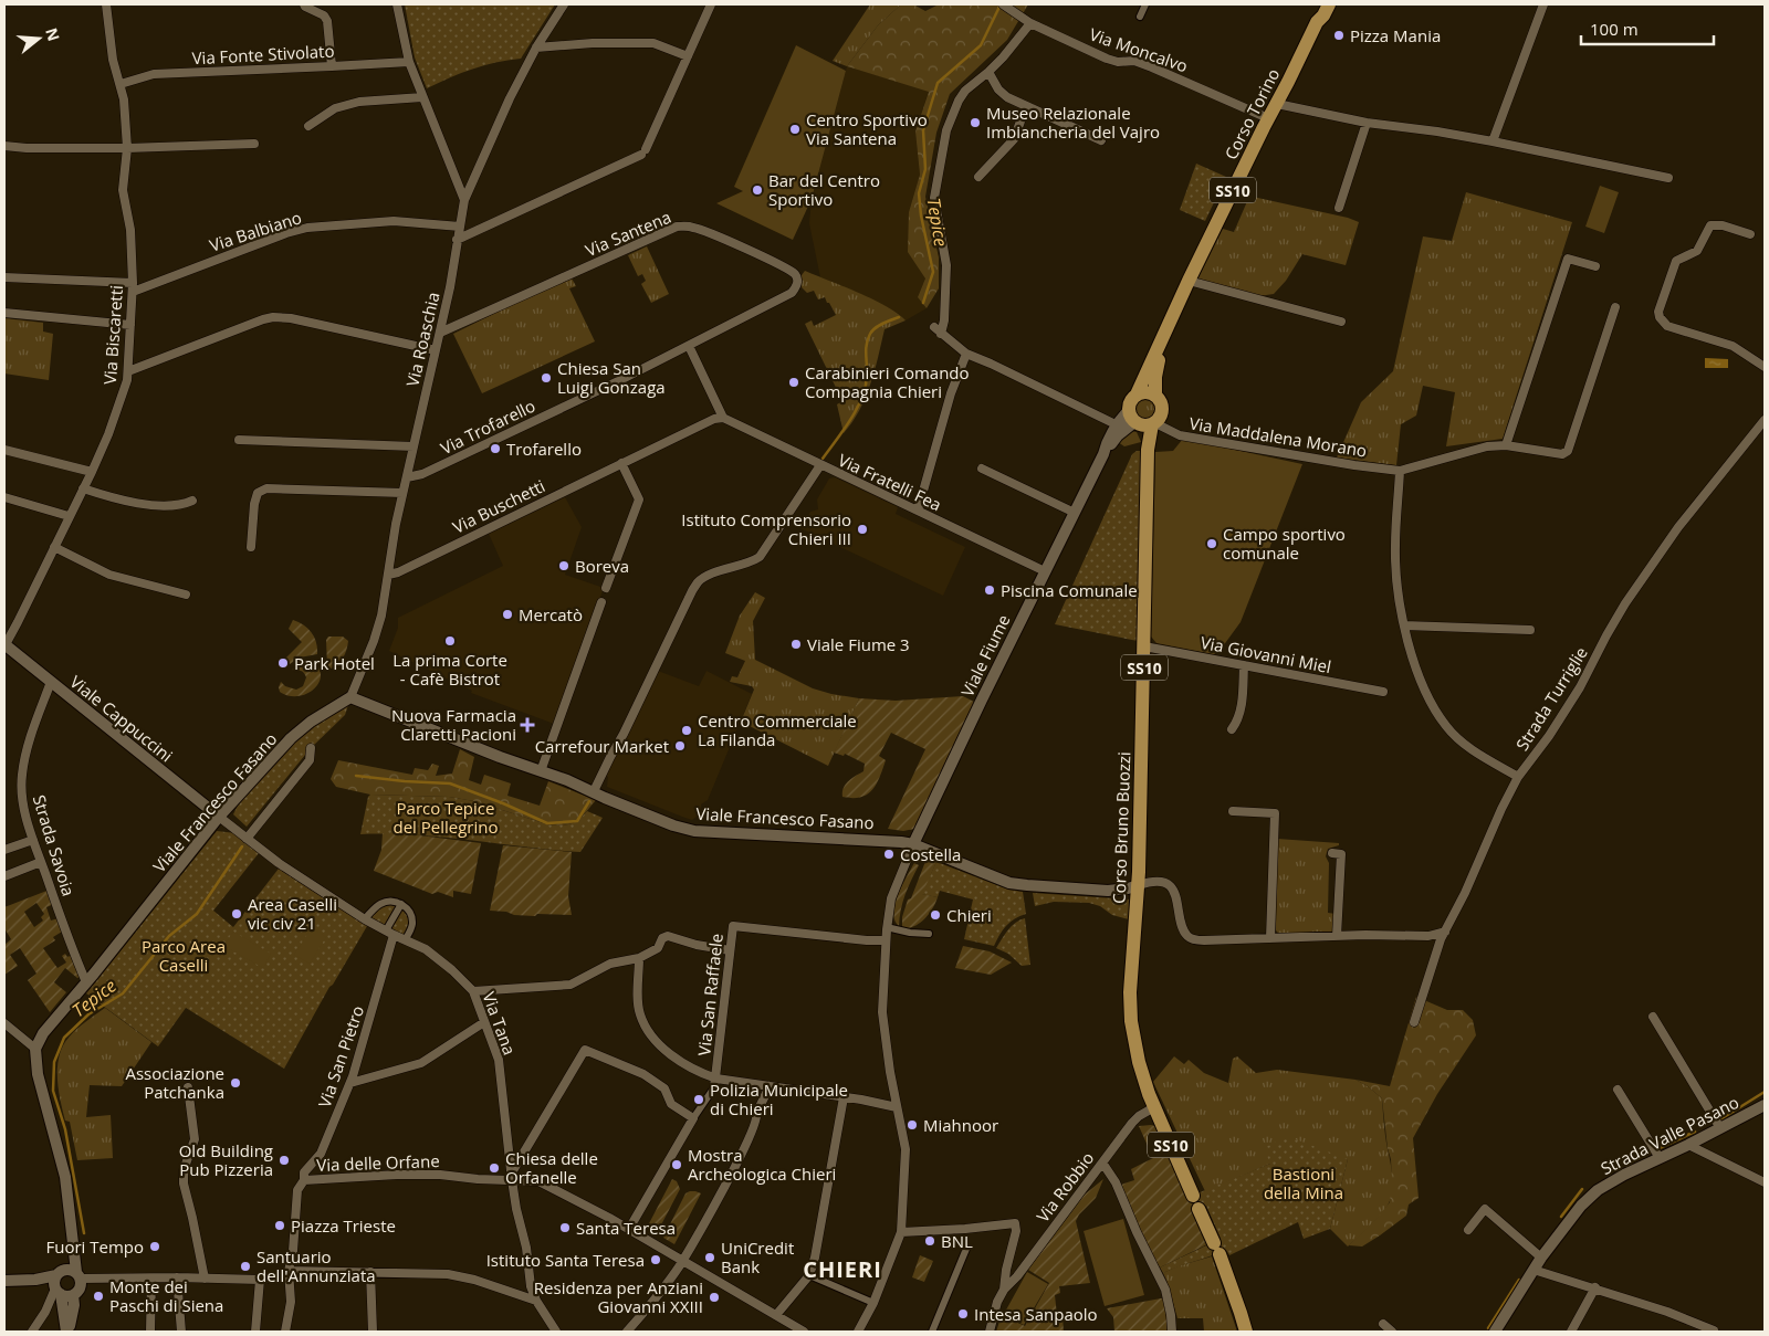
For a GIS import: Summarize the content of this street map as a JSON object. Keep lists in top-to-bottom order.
{
  "streets": {
    "main road": ["Corso Torino", "SS10", "Corso Bruno Buozzi"],
    "street": [
      "Via Moncalvo",
      "Via Fonte Stivolato",
      "Via Balbiano",
      "Via Santena",
      "Via Biscaretti",
      "Via Roaschia",
      "Via Trofarello",
      "Via Maddalena Morano",
      "Via Fratelli Fea",
      "Via Buschetti",
      "Via Giovanni Miel",
      "Viale Fiume",
      "Strada Turriglie",
      "Viale Cappuccini",
      "Viale Francesco Fasano",
      "Strada Savoia",
      "Via San Raffaele",
      "Via Tana",
      "Via San Pietro",
      "Strada Valle Pasano",
      "Via delle Orfane",
      "Via Robbio"
    ]
  },
  "crossings": [
    ["Via Moncalvo", "Corso Torino"],
    ["Via Fonte Stivolato", "Via Biscaretti"],
    ["Corso Torino", "SS10"],
    ["Corso Torino", "Via Maddalena Morano"],
    ["Corso Torino", "Viale Fiume"],
    ["Corso Torino", "Corso Bruno Buozzi"],
    ["SS10", "Via Maddalena Morano"],
    ["SS10", "Viale Fiume"],
    ["SS10", "Corso Bruno Buozzi"],
    ["Via Balbiano", "Via Biscaretti"],
    ["Via Balbiano", "Via Roaschia"],
    ["Via Santena", "Via Roaschia"],
    ["Via Santena", "Via Trofarello"],
    ["Via Biscaretti", "Viale Cappuccini"],
    ["Via Roaschia", "Via Trofarello"],
    ["Via Roaschia", "Via Buschetti"],
    ["Via Roaschia", "Viale Francesco Fasano"],
    ["Via Maddalena Morano", "Viale Fiume"],
    ["Via Maddalena Morano", "Corso Bruno Buozzi"],
    ["Via Fratelli Fea", "Via Buschetti"],
    ["Via Fratelli Fea", "Viale Fiume"],
    ["Via Giovanni Miel", "Corso Bruno Buozzi"],
    ["Viale Fiume", "Viale Francesco Fasano"],
    ["Viale Fiume", "Corso Bruno Buozzi"],
    ["Viale Cappuccini", "Viale Francesco Fasano"],
    ["Viale Cappuccini", "Strada Savoia"],
    ["Viale Cappuccini", "Via Tana"],
    ["Viale Francesco Fasano", "Corso Bruno Buozzi"],
    ["Viale Francesco Fasano", "Strada Savoia"],
    ["Viale Francesco Fasano", "Via Tana"],
    ["Corso Bruno Buozzi", "Via Robbio"],
    ["Via San Raffaele", "Via delle Orfane"],
    ["Via Tana", "Via San Pietro"],
    ["Via Tana", "Via delle Orfane"],
    ["Via San Pietro", "Via delle Orfane"]
  ],
  "districts": ["CHIERI"],
  "water": ["Tepice"],
  "parks": ["Parco Tepice del Pellegrino", "Parco Area Caselli", "Bastioni della Mina"],
  "places": {
    "other": [
      "Pizza Mania",
      "Museo Relazionale Imbiancheria del Vajro",
      "Centro Sportivo Via Santena",
      "Bar del Centro Sportivo",
      "Chiesa San Luigi Gonzaga",
      "Carabinieri Comando Compagnia Chieri",
      "Trofarello",
      "Istituto Comprensorio Chieri III",
      "Campo sportivo comunale",
      "Boreva",
      "Piscina Comunale",
      "Mercatò",
      "La prima Corte - Cafè Bistrot",
      "Viale Fiume 3",
      "Park Hotel",
      "Centro Commerciale La Filanda",
      "Carrefour Market",
      "Costella",
      "Area Caselli vic civ 21",
      "Chieri",
      "Associazione Patchanka",
      "Polizia Municipale di Chieri",
      "Miahnoor",
      "Old Building Pub Pizzeria",
      "Mostra Archeologica Chieri",
      "Chiesa delle Orfanelle",
      "Piazza Trieste",
      "Santa Teresa",
      "BNL",
      "Fuori Tempo",
      "UniCredit Bank",
      "Istituto Santa Teresa",
      "Santuario dell'Annunziata",
      "Monte dei Paschi di Siena",
      "Residenza per Anziani Giovanni XXIII",
      "Intesa Sanpaolo"
    ],
    "health": ["Nuova Farmacia Claretti Pacioni"]
  },
  "scale_bar": "100 m",
  "north": "right"
}
